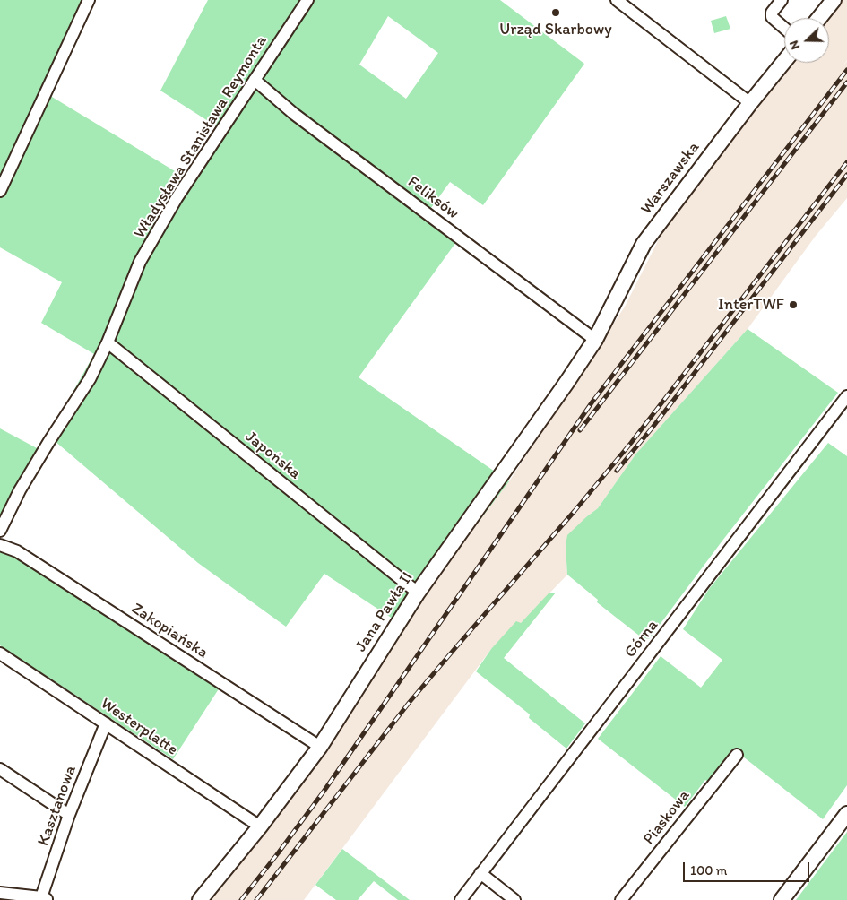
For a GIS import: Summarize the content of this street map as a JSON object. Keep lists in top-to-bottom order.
{
  "streets": {
    "main road": ["Warszawska", "Jana Pawła II"],
    "street": [
      "Władysława Stanisława Reymonta",
      "Feliksów",
      "Japońska",
      "Zakopiańska",
      "Górna",
      "Westerplatte",
      "Kasztanowa",
      "Piaskowa"
    ]
  },
  "crossings": [
    ["Władysława Stanisława Reymonta", "Feliksów"],
    ["Władysława Stanisława Reymonta", "Japońska"],
    ["Warszawska", "Feliksów"],
    ["Warszawska", "Jana Pawła II"],
    ["Feliksów", "Jana Pawła II"],
    ["Japońska", "Jana Pawła II"],
    ["Jana Pawła II", "Zakopiańska"],
    ["Jana Pawła II", "Westerplatte"],
    ["Westerplatte", "Kasztanowa"]
  ],
  "places": ["Urząd Skarbowy", "InterTWF"],
  "scale_bar": "100 m",
  "north": "left"
}
